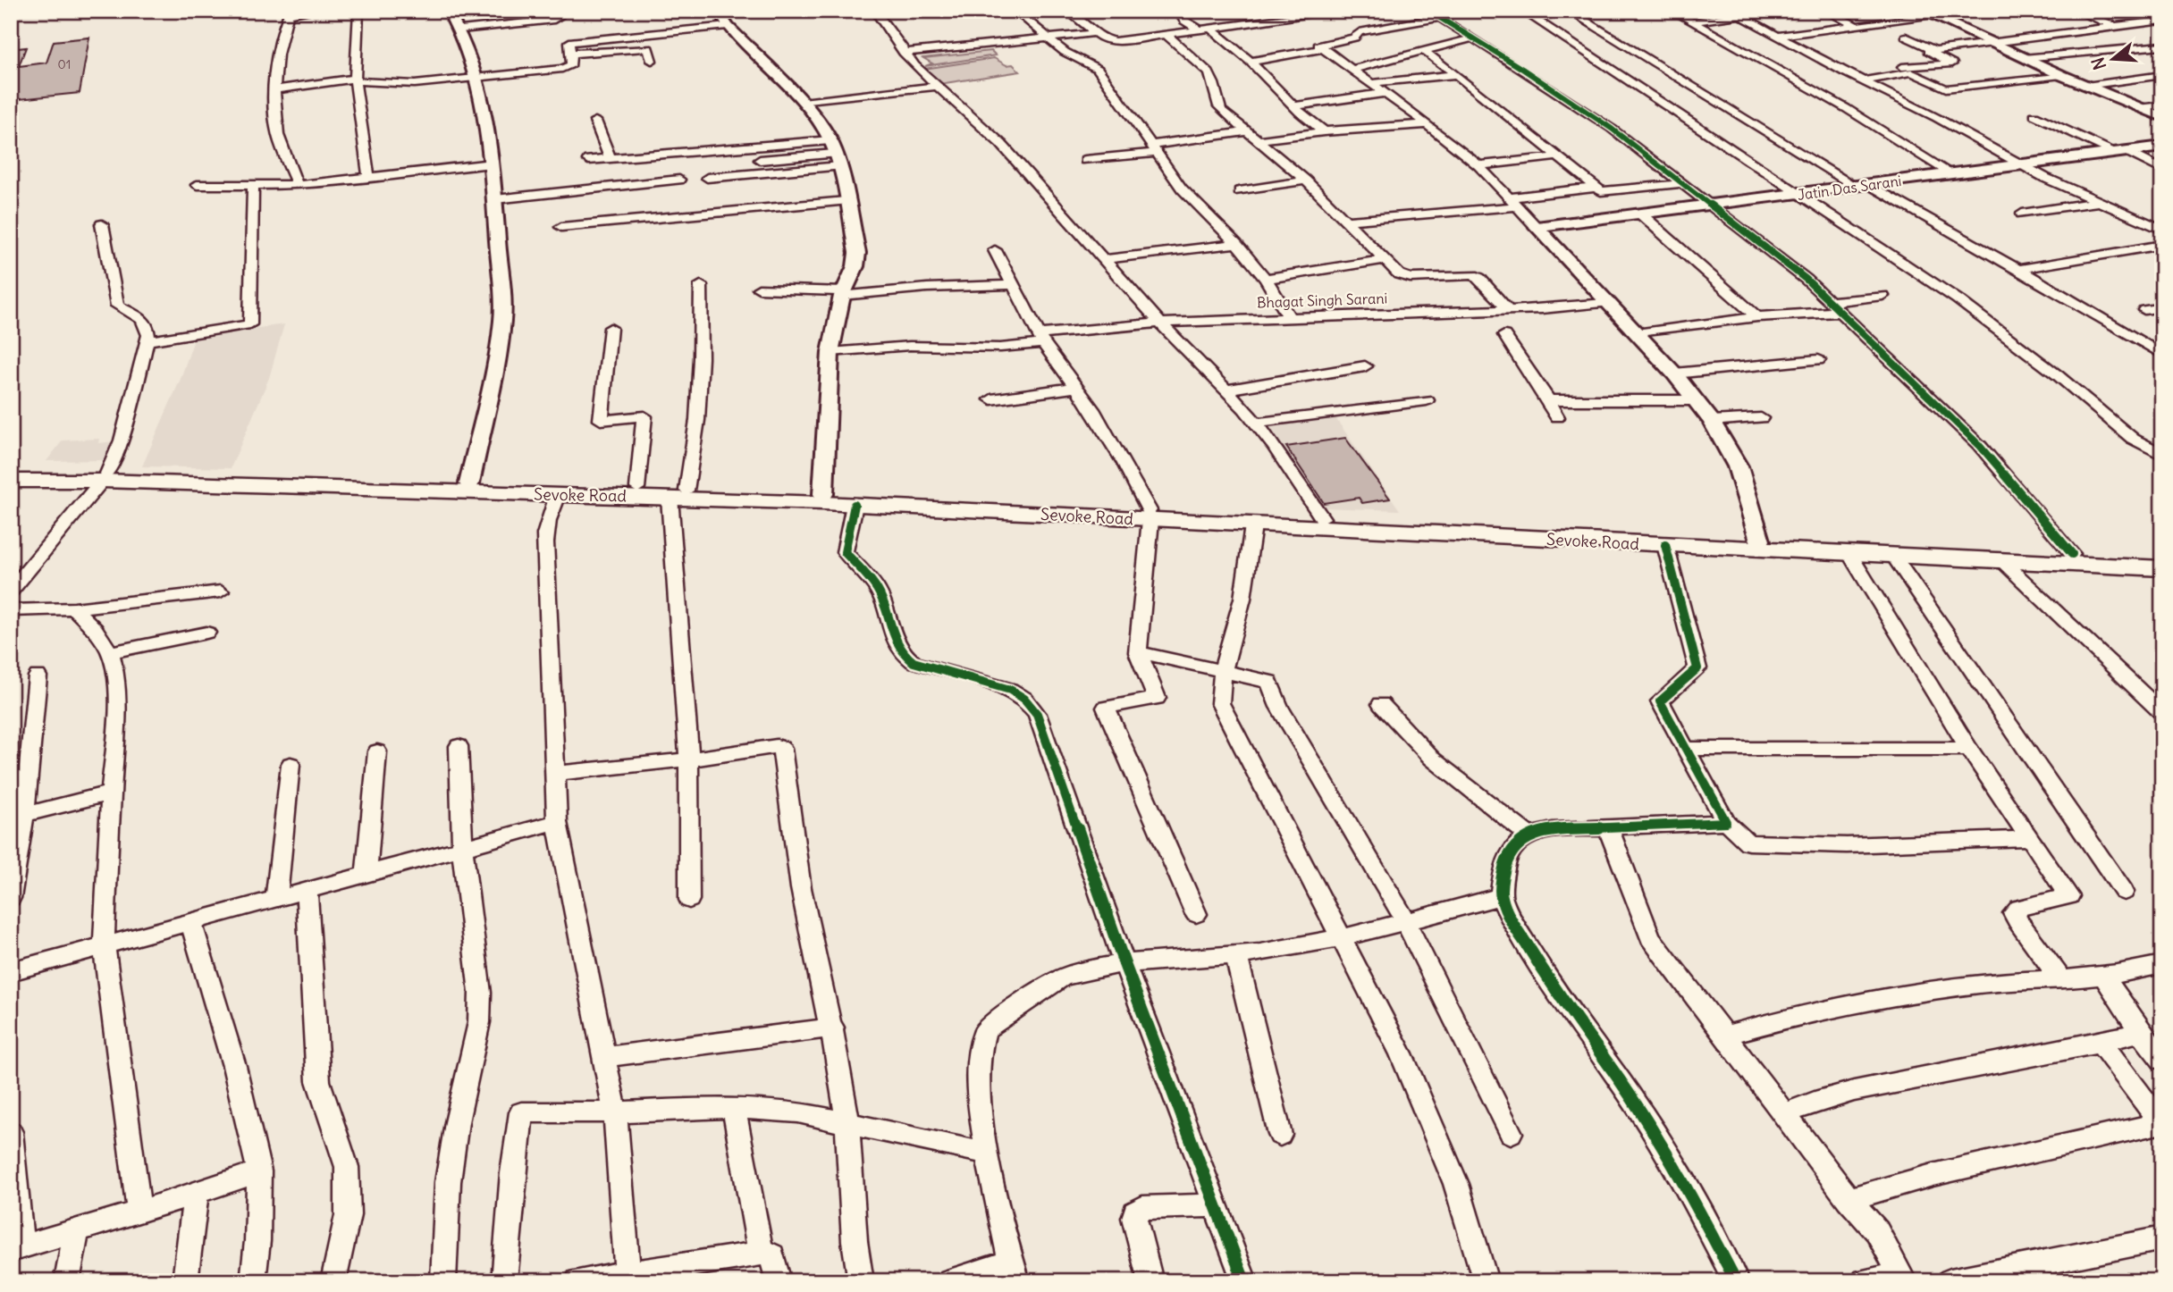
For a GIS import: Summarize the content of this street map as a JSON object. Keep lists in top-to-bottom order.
{
  "streets": {
    "main road": ["Sevoke Road"],
    "street": ["Jatin Das Sarani", "Bhagat Singh Sarani"]
  },
  "house_numbers": ["01"],
  "north": "left"
}
